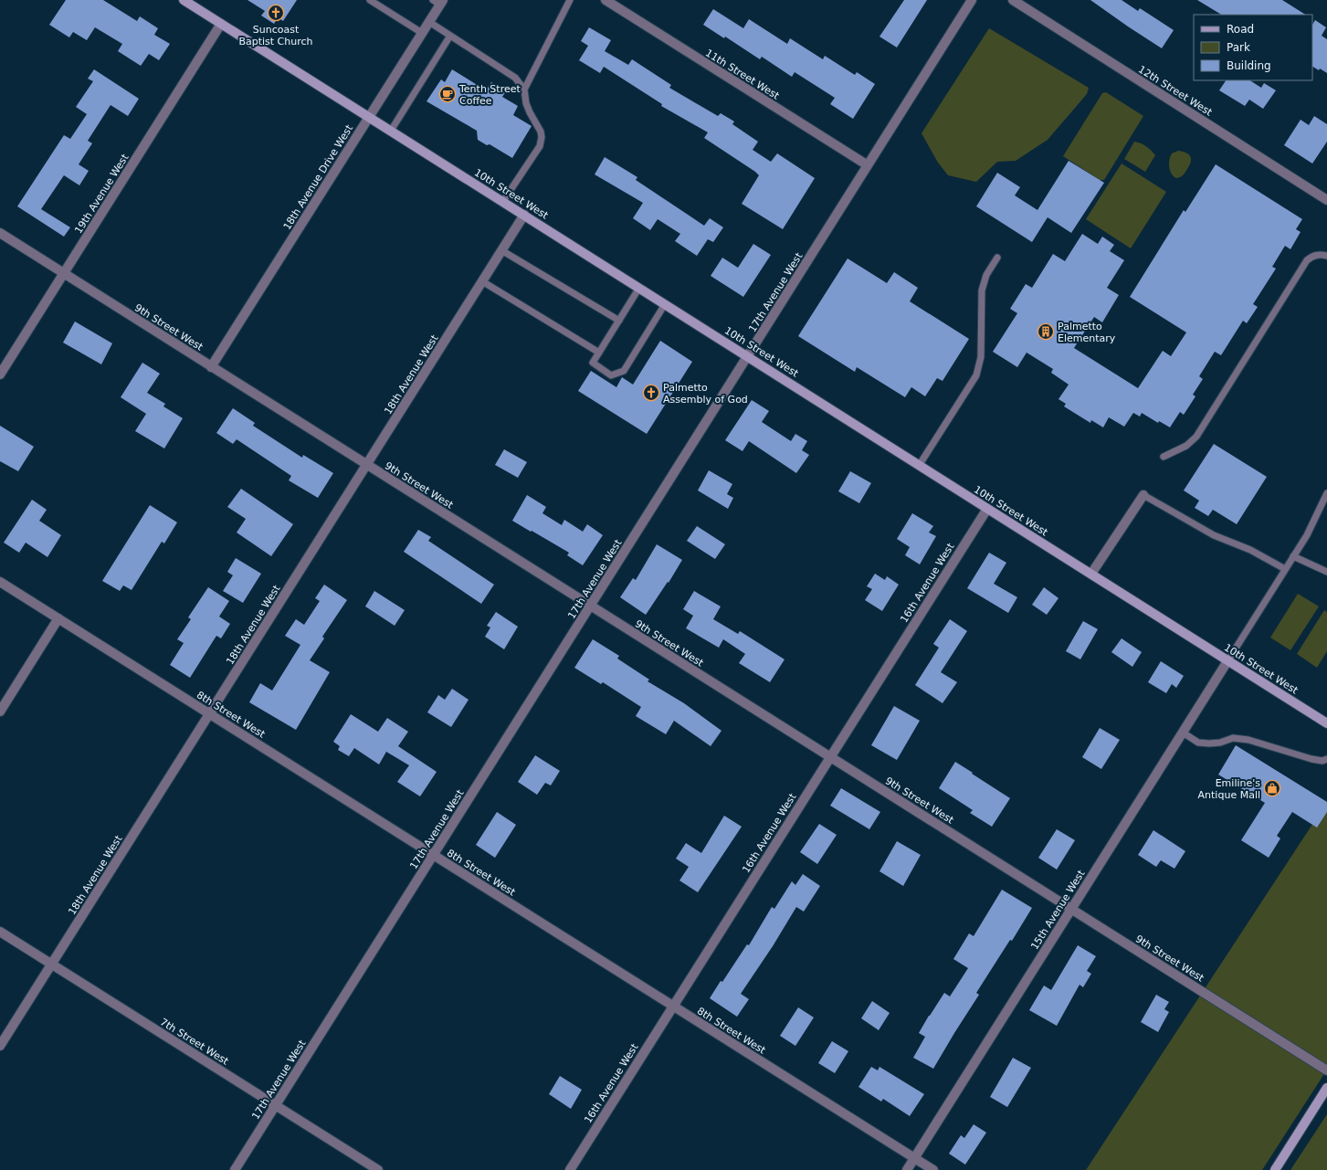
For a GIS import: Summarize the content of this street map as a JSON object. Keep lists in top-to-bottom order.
{
  "streets": {
    "street": [
      "11th Street West",
      "12th Street West",
      "18th Avenue Drive West",
      "19th Avenue West",
      "10th Street West",
      "17th Avenue West",
      "9th Street West",
      "18th Avenue West",
      "16th Avenue West",
      "8th Street West",
      "15th Avenue West",
      "7th Street West"
    ]
  },
  "crossings": [
    ["11th Street West", "17th Avenue West"],
    ["18th Avenue Drive West", "10th Street West"],
    ["18th Avenue Drive West", "9th Street West"],
    ["19th Avenue West", "10th Street West"],
    ["19th Avenue West", "9th Street West"],
    ["10th Street West", "17th Avenue West"],
    ["10th Street West", "18th Avenue West"],
    ["10th Street West", "16th Avenue West"],
    ["10th Street West", "15th Avenue West"],
    ["17th Avenue West", "9th Street West"],
    ["17th Avenue West", "8th Street West"],
    ["17th Avenue West", "7th Street West"],
    ["9th Street West", "18th Avenue West"],
    ["9th Street West", "16th Avenue West"],
    ["9th Street West", "15th Avenue West"],
    ["18th Avenue West", "8th Street West"],
    ["18th Avenue West", "7th Street West"],
    ["16th Avenue West", "8th Street West"],
    ["8th Street West", "15th Avenue West"]
  ],
  "places": {
    "church": ["Suncoast Baptist Church", "Palmetto Assembly of God"],
    "cafe": ["Tenth Street Coffee"],
    "building": ["Palmetto Elementary"],
    "shop": ["Emiline's Antique Mall"]
  },
  "legend": ["Road", "Park", "Building"]
}
